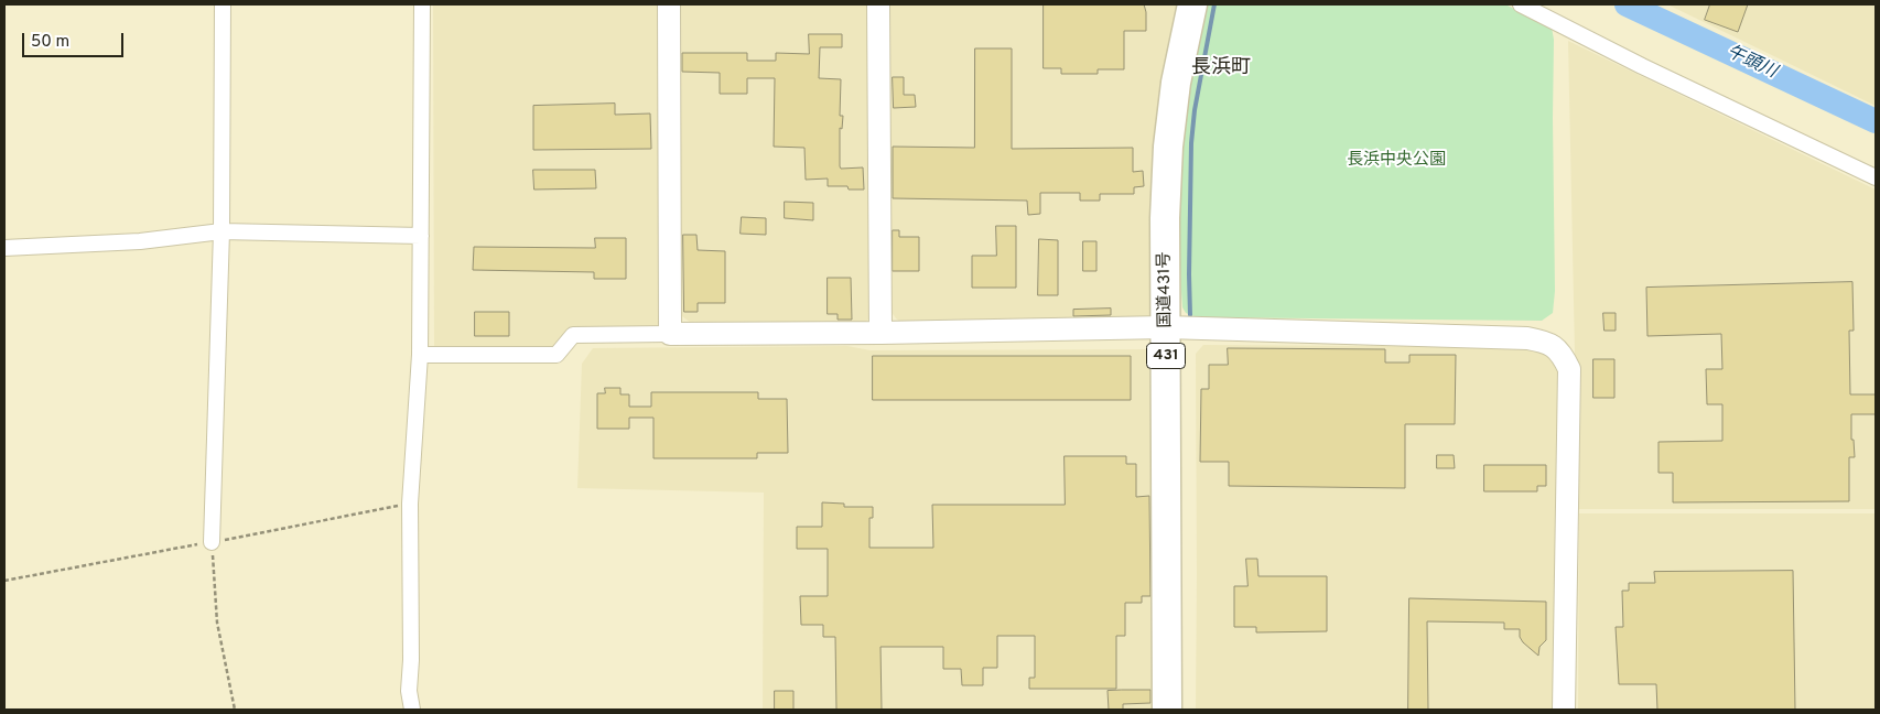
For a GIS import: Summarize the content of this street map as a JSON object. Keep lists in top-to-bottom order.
{
  "streets": {
    "highway": ["国道431号", "431"]
  },
  "districts": ["長浜町"],
  "water": ["午頭川"],
  "parks": ["長浜中央公園"],
  "scale_bar": "50 m"
}
